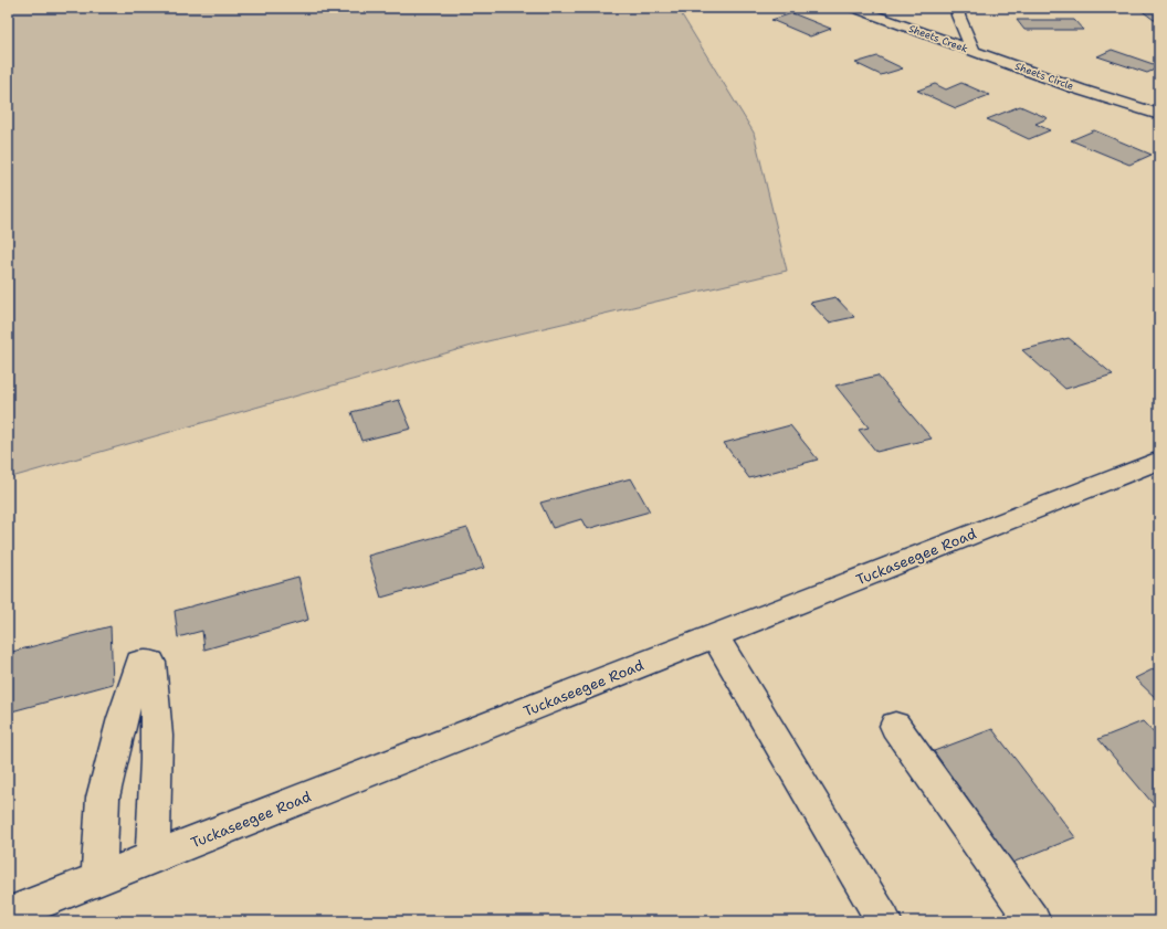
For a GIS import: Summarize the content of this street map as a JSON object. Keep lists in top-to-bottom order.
{
  "streets": {
    "street": ["Sheets Creek", "Sheets Circle", "Tuckaseegee Road"]
  },
  "crossings": [
    ["Sheets Creek", "Sheets Circle"]
  ]
}
